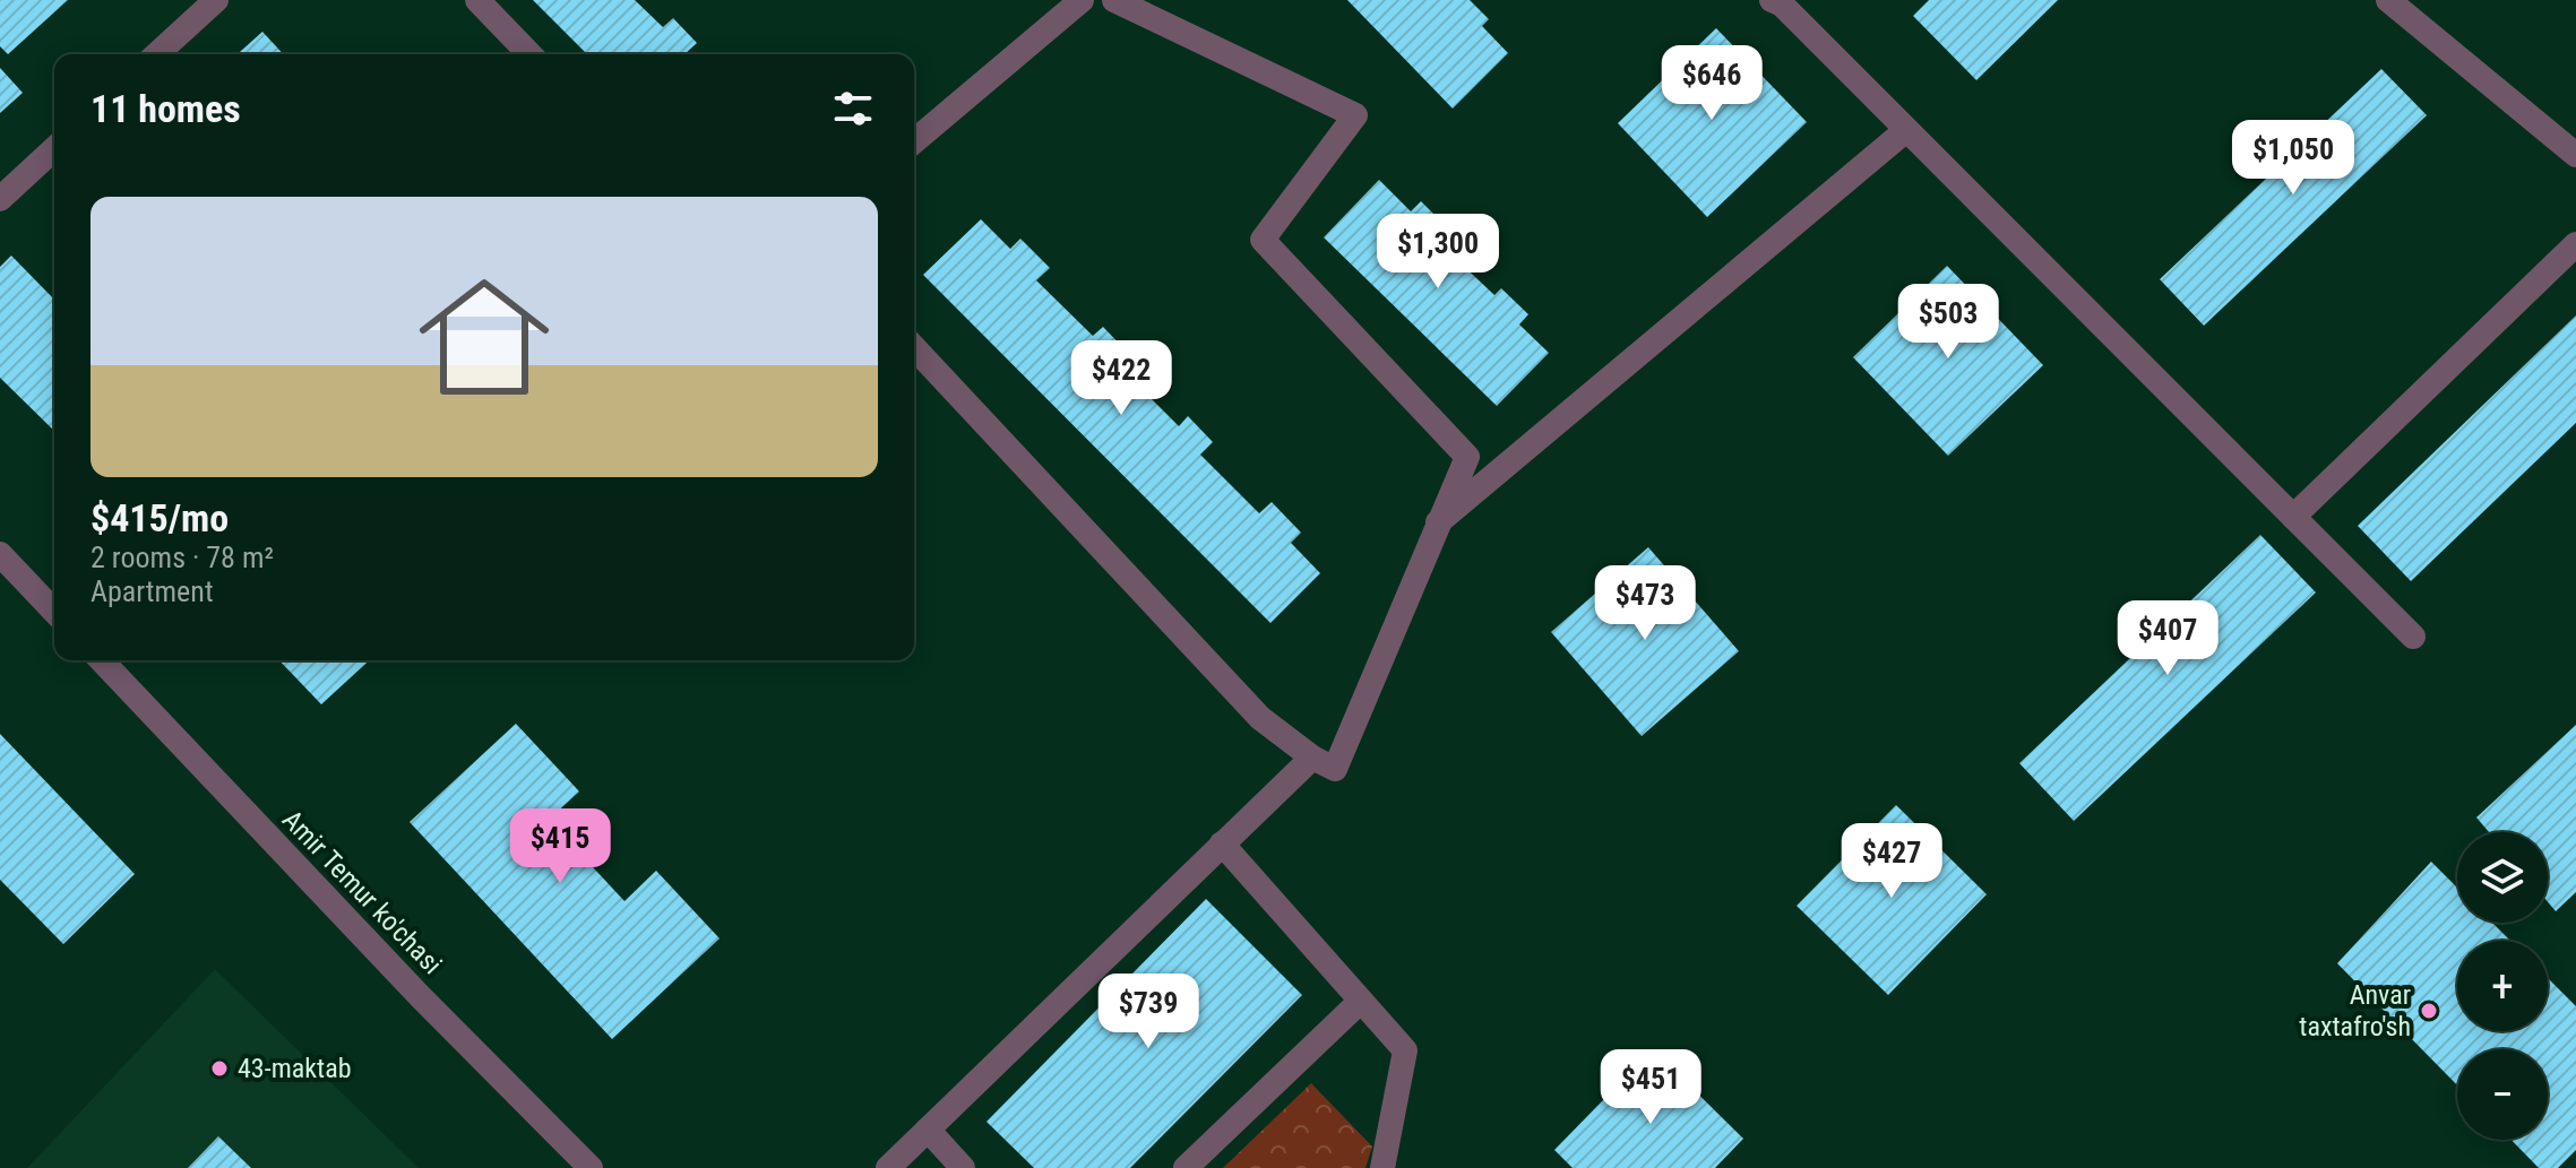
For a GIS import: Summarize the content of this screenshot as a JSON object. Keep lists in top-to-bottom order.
{
  "streets": {
    "street": ["Amir Temur ko'chasi"]
  },
  "places": ["Anvar taxtafro'sh", "43-maktab"],
  "page": {
    "price": [
      "$646",
      "$1,050",
      "$1,300",
      "$503",
      "$422",
      "$473",
      "$407",
      "$415",
      "$427",
      "$739",
      "$451"
    ],
    "heading": "11 homes",
    "list": [
      {
        "name": "$415/mo",
        "note": "2 rooms · 78 m² · Apartment"
      }
    ],
    "map_buttons": ["+", "−"]
  }
}
